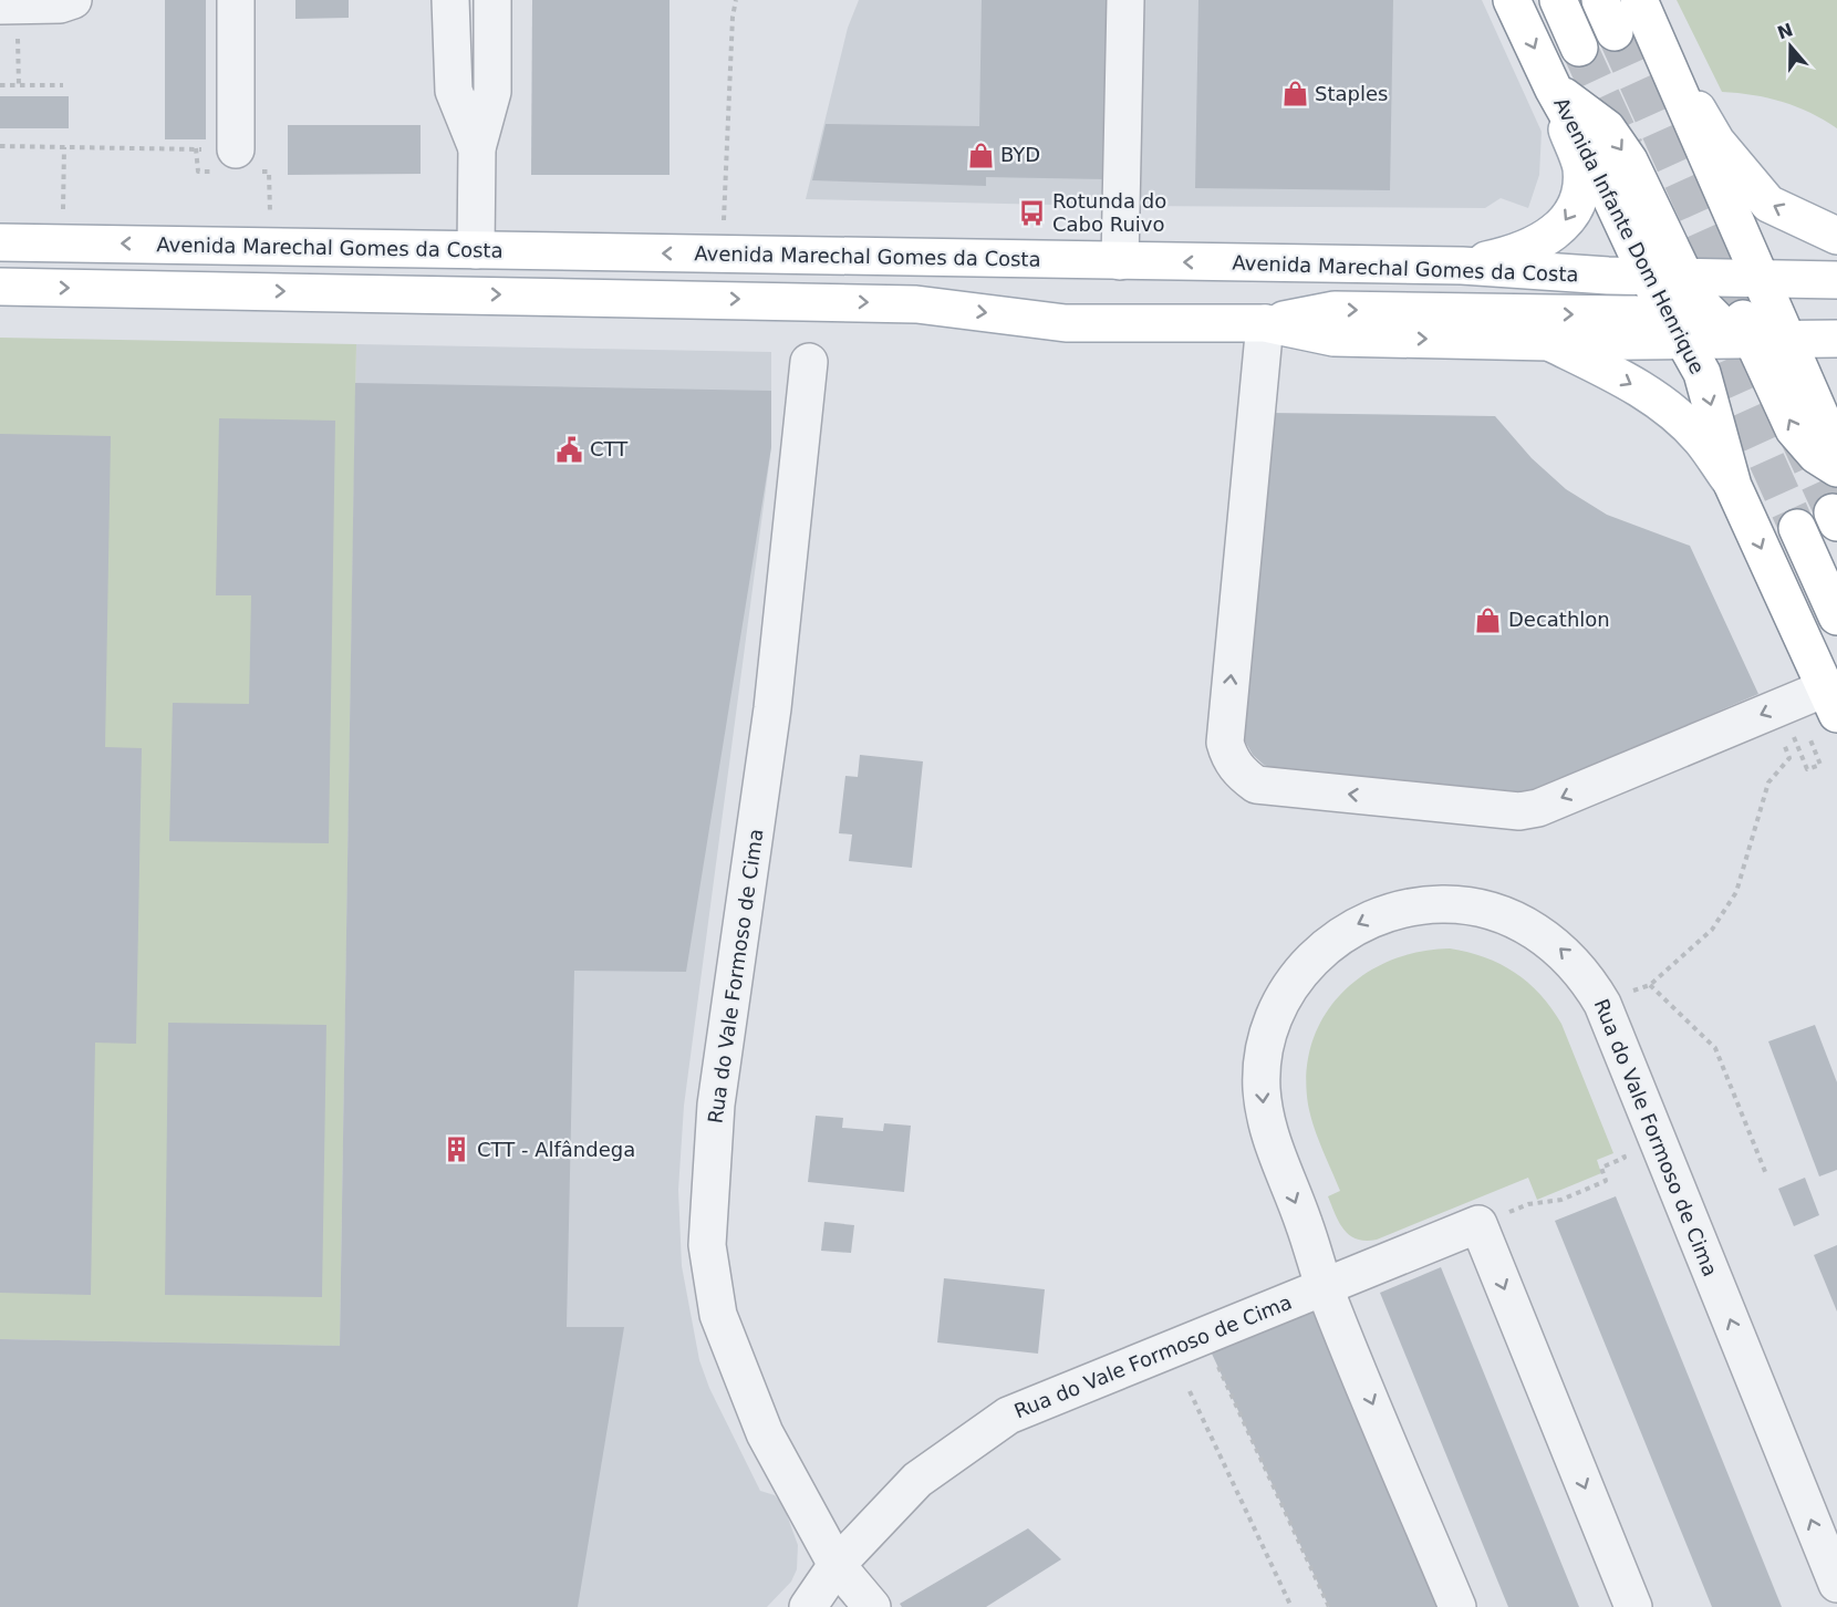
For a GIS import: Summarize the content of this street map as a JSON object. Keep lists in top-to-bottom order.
{
  "streets": {
    "main road": ["Avenida Infante Dom Henrique", "Avenida Marechal Gomes da Costa"],
    "street": ["Rua do Vale Formoso de Cima"]
  },
  "crossings": [
    ["Avenida Infante Dom Henrique", "Avenida Marechal Gomes da Costa"]
  ],
  "places": {
    "shop": ["Staples", "BYD", "Decathlon"],
    "bus stop": ["Rotunda do Cabo Ruivo"],
    "public building": ["CTT"],
    "building": ["CTT - Alfândega"]
  },
  "north": "top"
}
